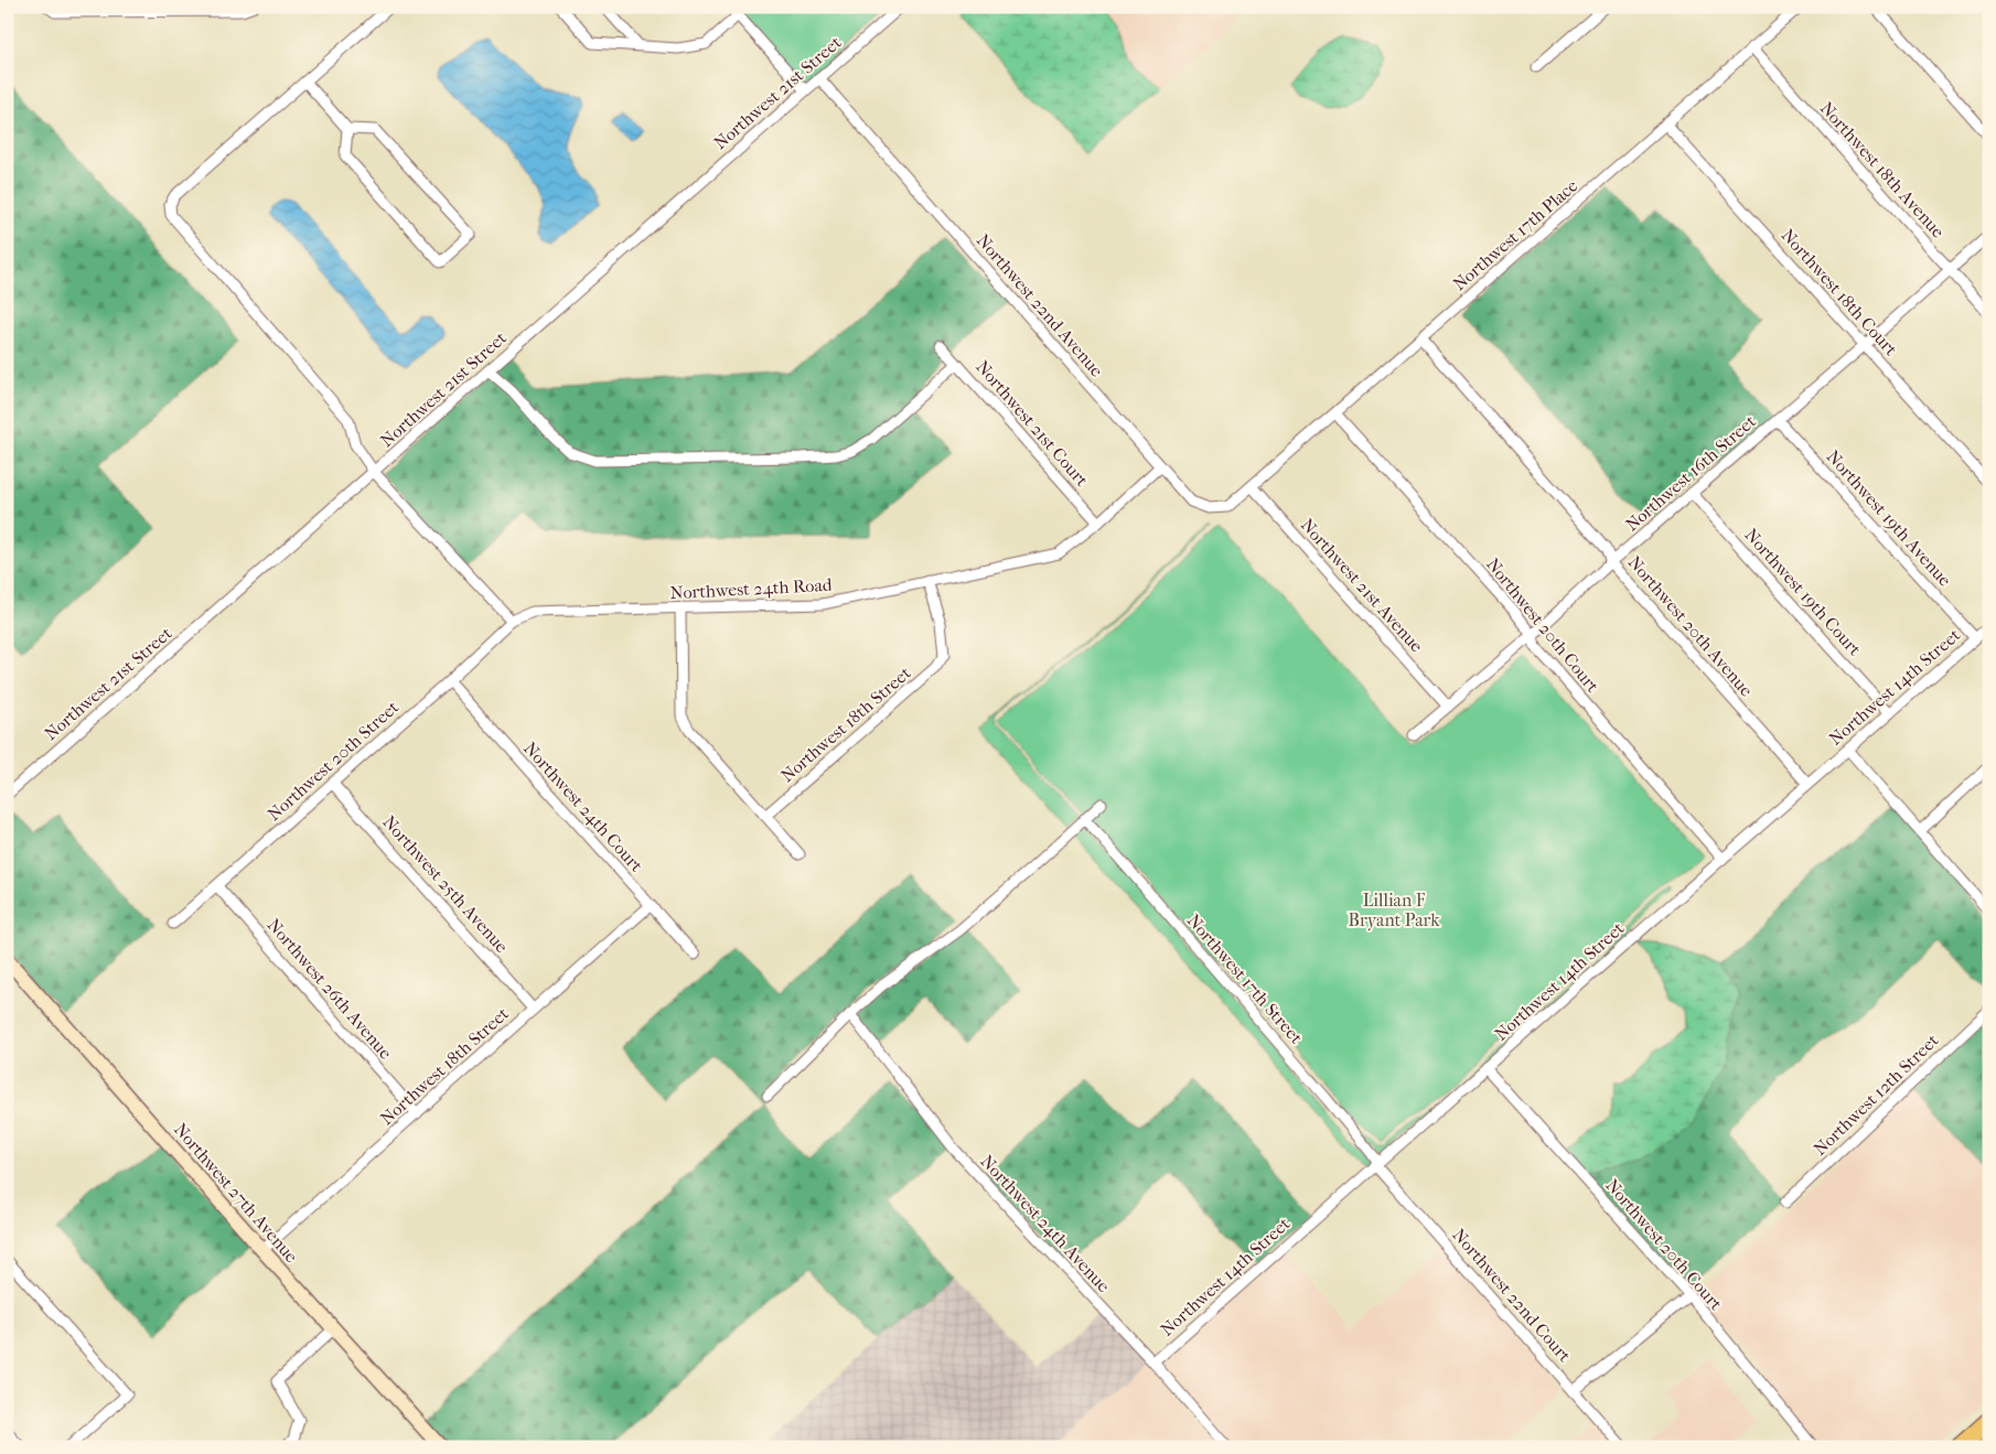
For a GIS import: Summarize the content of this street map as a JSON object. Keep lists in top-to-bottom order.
{
  "streets": {
    "street": [
      "Northwest 21st Street",
      "Northwest 18th Avenue",
      "Northwest 17th Place",
      "Northwest 18th Court",
      "Northwest 22nd Avenue",
      "Northwest 21st Court",
      "Northwest 16th Street",
      "Northwest 19th Avenue",
      "Northwest 21st Avenue",
      "Northwest 24th Road",
      "Northwest 19th Court",
      "Northwest 20th Court",
      "Northwest 20th Avenue",
      "Northwest 14th Street",
      "Northwest 18th Street",
      "Northwest 20th Street",
      "Northwest 24th Court",
      "Northwest 25th Avenue",
      "Northwest 17th Street",
      "Northwest 26th Avenue",
      "Northwest 12th Street",
      "Northwest 27th Avenue",
      "Northwest 24th Avenue",
      "Northwest 22nd Court"
    ]
  },
  "crossings": [
    ["Northwest 21st Street", "Northwest 22nd Avenue"],
    ["Northwest 18th Avenue", "Northwest 17th Place"],
    ["Northwest 18th Avenue", "Northwest 16th Street"],
    ["Northwest 17th Place", "Northwest 18th Court"],
    ["Northwest 17th Place", "Northwest 22nd Avenue"],
    ["Northwest 17th Place", "Northwest 21st Avenue"],
    ["Northwest 17th Place", "Northwest 20th Court"],
    ["Northwest 17th Place", "Northwest 20th Avenue"],
    ["Northwest 18th Court", "Northwest 16th Street"],
    ["Northwest 22nd Avenue", "Northwest 21st Avenue"],
    ["Northwest 22nd Avenue", "Northwest 24th Road"],
    ["Northwest 21st Court", "Northwest 24th Road"],
    ["Northwest 16th Street", "Northwest 19th Avenue"],
    ["Northwest 16th Street", "Northwest 21st Avenue"],
    ["Northwest 16th Street", "Northwest 19th Court"],
    ["Northwest 16th Street", "Northwest 20th Court"],
    ["Northwest 16th Street", "Northwest 20th Avenue"],
    ["Northwest 19th Avenue", "Northwest 14th Street"],
    ["Northwest 24th Road", "Northwest 18th Street"],
    ["Northwest 24th Road", "Northwest 20th Street"],
    ["Northwest 19th Court", "Northwest 14th Street"],
    ["Northwest 20th Court", "Northwest 14th Street"],
    ["Northwest 20th Avenue", "Northwest 14th Street"],
    ["Northwest 14th Street", "Northwest 17th Street"],
    ["Northwest 14th Street", "Northwest 24th Avenue"],
    ["Northwest 14th Street", "Northwest 22nd Court"],
    ["Northwest 18th Street", "Northwest 24th Court"],
    ["Northwest 18th Street", "Northwest 25th Avenue"],
    ["Northwest 18th Street", "Northwest 26th Avenue"],
    ["Northwest 18th Street", "Northwest 27th Avenue"],
    ["Northwest 20th Street", "Northwest 24th Court"],
    ["Northwest 20th Street", "Northwest 25th Avenue"],
    ["Northwest 20th Street", "Northwest 26th Avenue"],
    ["Northwest 17th Street", "Northwest 22nd Court"]
  ],
  "parks": ["Lillian F Bryant Park"]
}
